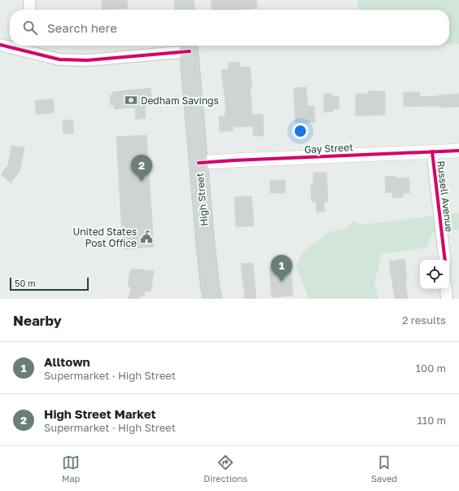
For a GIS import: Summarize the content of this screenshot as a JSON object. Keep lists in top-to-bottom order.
{
  "streets": {
    "main road": ["High Street"],
    "street": ["Gay Street", "Russell Avenue"]
  },
  "crossings": [
    ["Gay Street", "Russell Avenue"],
    ["Gay Street", "High Street"]
  ],
  "places": {
    "bank": ["Dedham Savings"],
    "public building": ["United States Post Office"]
  },
  "scale_bar": "50 m",
  "page": {
    "search": "Search here",
    "pins": ["2", "1"],
    "scale": "50 m",
    "heading": ["Nearby", "2 results"],
    "list": [
      {
        "mark": "1",
        "name": "Alltown",
        "note": "Supermarket · High Street",
        "value": "100 m"
      },
      {
        "mark": "2",
        "name": "High Street Market",
        "note": "Supermarket · High Street",
        "value": "110 m"
      }
    ],
    "nav": ["Map", "Directions", "Saved"]
  }
}
